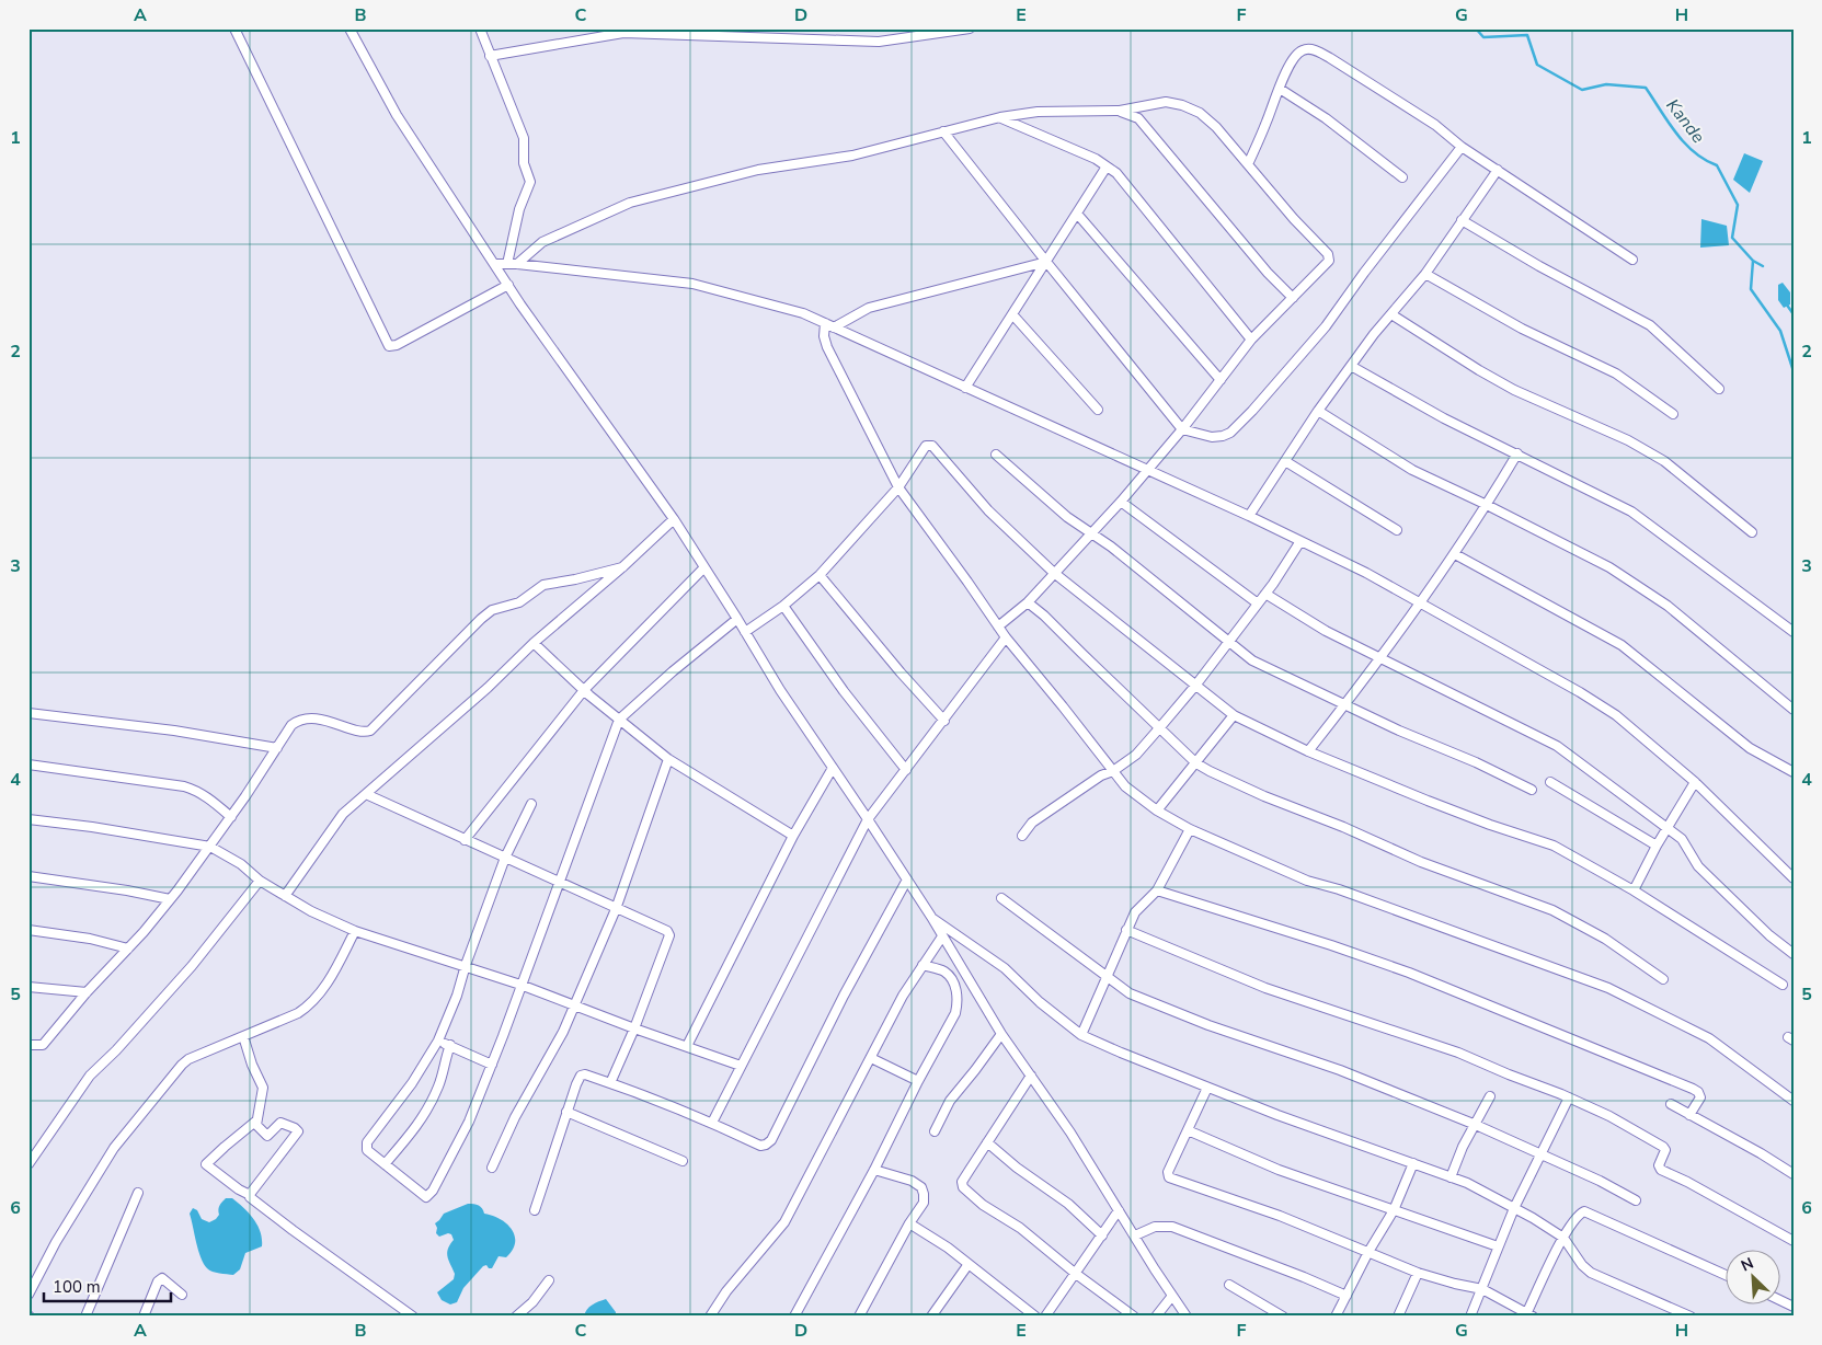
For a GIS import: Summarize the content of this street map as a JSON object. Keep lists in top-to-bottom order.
{
  "water": ["Kande"],
  "scale_bar": "100 m",
  "north": "top left",
  "grid": {
    "columns": [
      "A",
      "B",
      "C",
      "D",
      "E",
      "F",
      "G",
      "H"
    ],
    "rows": [
      "1",
      "2",
      "3",
      "4",
      "5",
      "6"
    ]
  }
}
